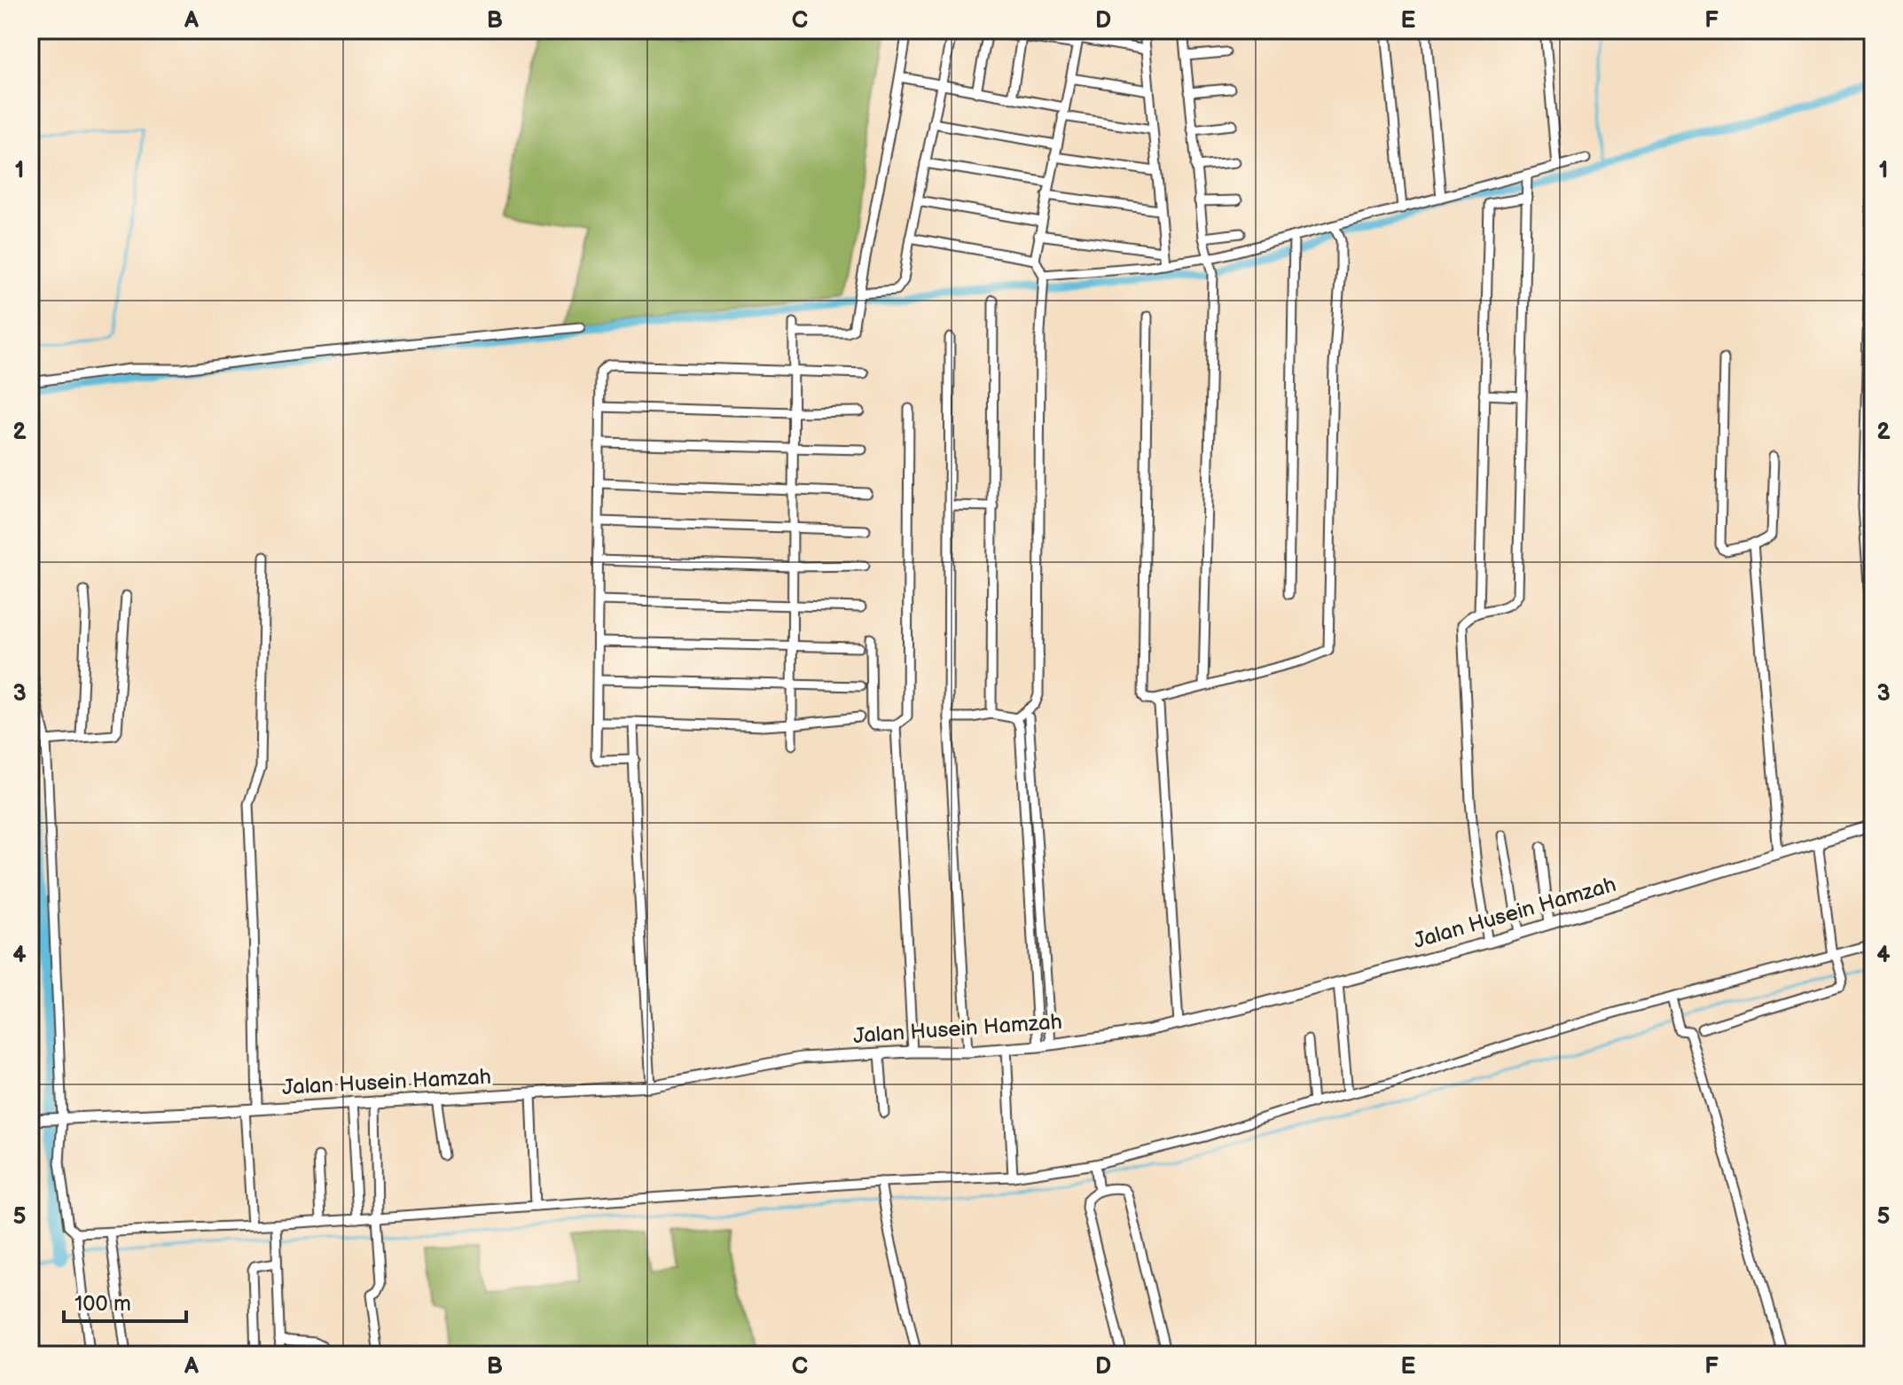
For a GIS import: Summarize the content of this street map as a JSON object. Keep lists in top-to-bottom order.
{
  "streets": {
    "street": ["Jalan Husein Hamzah"]
  },
  "scale_bar": "100 m",
  "grid": {
    "columns": [
      "A",
      "B",
      "C",
      "D",
      "E",
      "F"
    ],
    "rows": [
      "1",
      "2",
      "3",
      "4",
      "5"
    ]
  }
}
